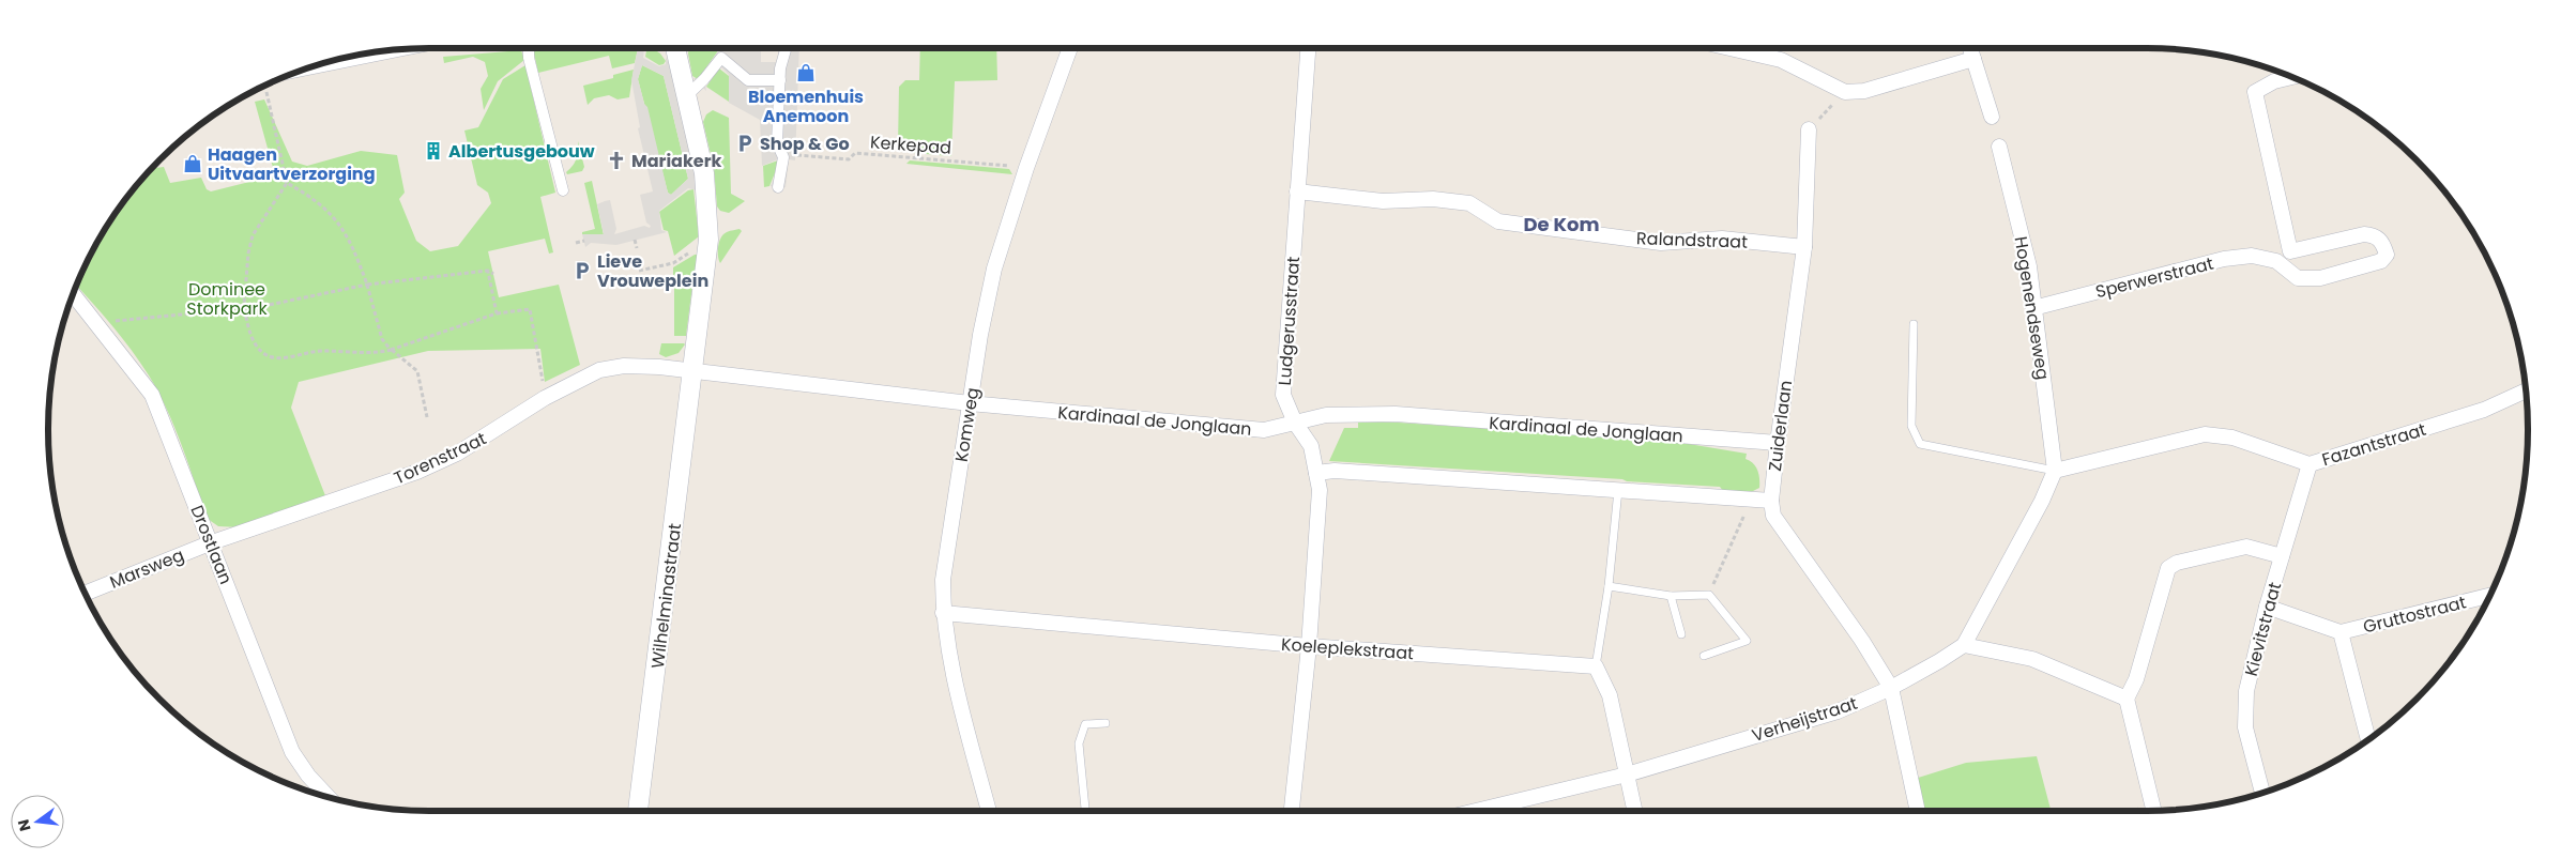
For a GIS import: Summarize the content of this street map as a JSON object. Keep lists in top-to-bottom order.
{
  "streets": {
    "street": [
      "Ralandstraat",
      "Sperwerstraat",
      "Hogenendseweg",
      "Ludgerusstraat",
      "Kardinaal de Jonglaan",
      "Komweg",
      "Zuiderlaan",
      "Fazantstraat",
      "Torenstraat",
      "Drostlaan",
      "Marsweg",
      "Wilhelminastraat",
      "Gruttostraat",
      "Kievitstraat",
      "Koeleplekstraat",
      "Verheijstraat"
    ],
    "path": ["Kerkepad"]
  },
  "crossings": [
    ["Kerkepad", "Komweg"],
    ["Ralandstraat", "Ludgerusstraat"],
    ["Ralandstraat", "Zuiderlaan"],
    ["Sperwerstraat", "Hogenendseweg"],
    ["Hogenendseweg", "Fazantstraat"],
    ["Ludgerusstraat", "Kardinaal de Jonglaan"],
    ["Ludgerusstraat", "Koeleplekstraat"],
    ["Kardinaal de Jonglaan", "Komweg"],
    ["Kardinaal de Jonglaan", "Zuiderlaan"],
    ["Kardinaal de Jonglaan", "Torenstraat"],
    ["Kardinaal de Jonglaan", "Wilhelminastraat"],
    ["Komweg", "Koeleplekstraat"],
    ["Zuiderlaan", "Verheijstraat"],
    ["Fazantstraat", "Kievitstraat"],
    ["Torenstraat", "Drostlaan"],
    ["Torenstraat", "Marsweg"],
    ["Torenstraat", "Wilhelminastraat"],
    ["Drostlaan", "Marsweg"],
    ["Gruttostraat", "Kievitstraat"]
  ],
  "districts": ["De Kom"],
  "parks": ["Dominee Storkpark"],
  "places": {
    "shop": ["Bloemenhuis Anemoon", "Haagen Uitvaartverzorging"],
    "parking": ["Shop & Go", "Lieve Vrouweplein"],
    "building": ["Albertusgebouw"],
    "church": ["Mariakerk"]
  },
  "north": "left"
}
